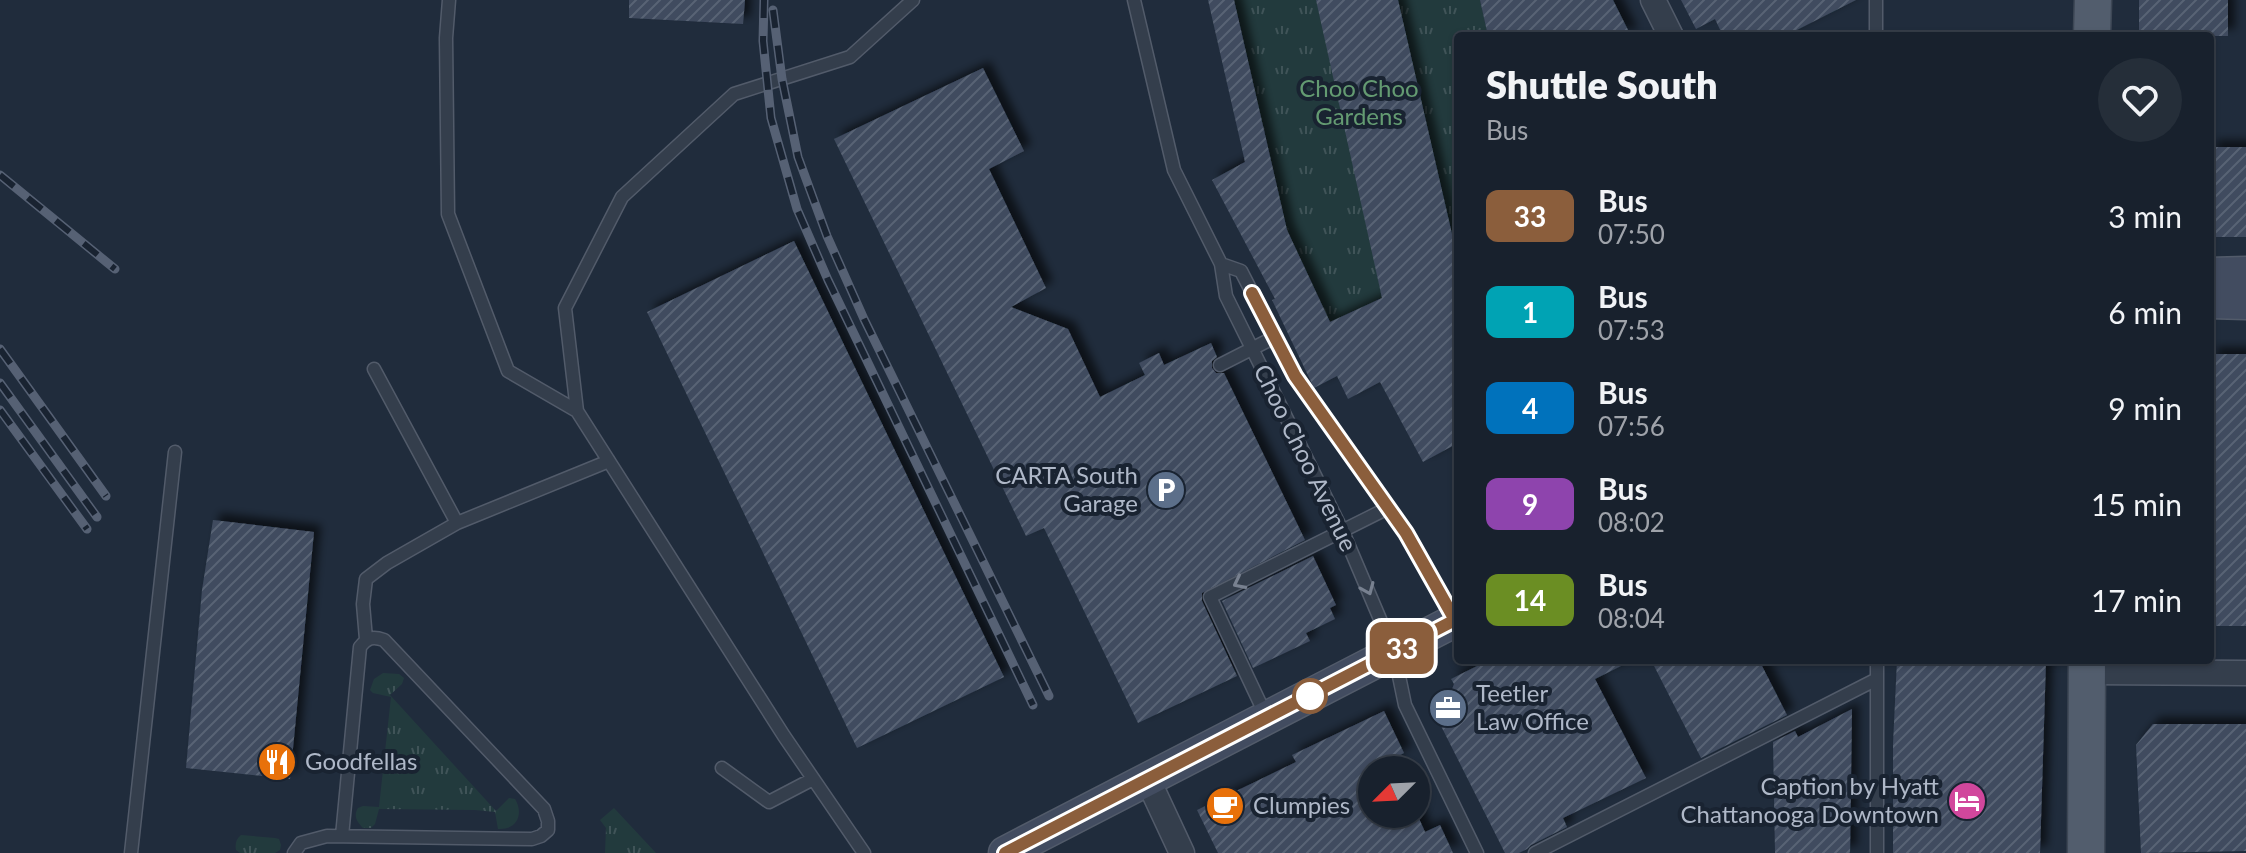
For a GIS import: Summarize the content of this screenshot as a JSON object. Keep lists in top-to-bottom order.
{
  "streets": {
    "lane": ["Choo Choo Avenue"]
  },
  "parks": ["Choo Choo Gardens"],
  "places": {
    "parking": ["CARTA South Garage"],
    "office": ["Teetler Law Office"],
    "restaurant": ["Goodfellas"],
    "hotel": ["Caption by Hyatt Chattanooga Downtown"],
    "cafe": ["Clumpies"]
  },
  "lines": ["bus line 33"],
  "north": "bottom left",
  "page": {
    "on_map": "33",
    "heading": ["Shuttle South", "Bus"],
    "list": [
      {
        "mark": "33",
        "name": "Bus",
        "note": "07:50",
        "value": "3 min"
      },
      {
        "mark": "1",
        "name": "Bus",
        "note": "07:53",
        "value": "6 min"
      },
      {
        "mark": "4",
        "name": "Bus",
        "note": "07:56",
        "value": "9 min"
      },
      {
        "mark": "9",
        "name": "Bus",
        "note": "08:02",
        "value": "15 min"
      },
      {
        "mark": "14",
        "name": "Bus",
        "note": "08:04",
        "value": "17 min"
      }
    ]
  }
}
